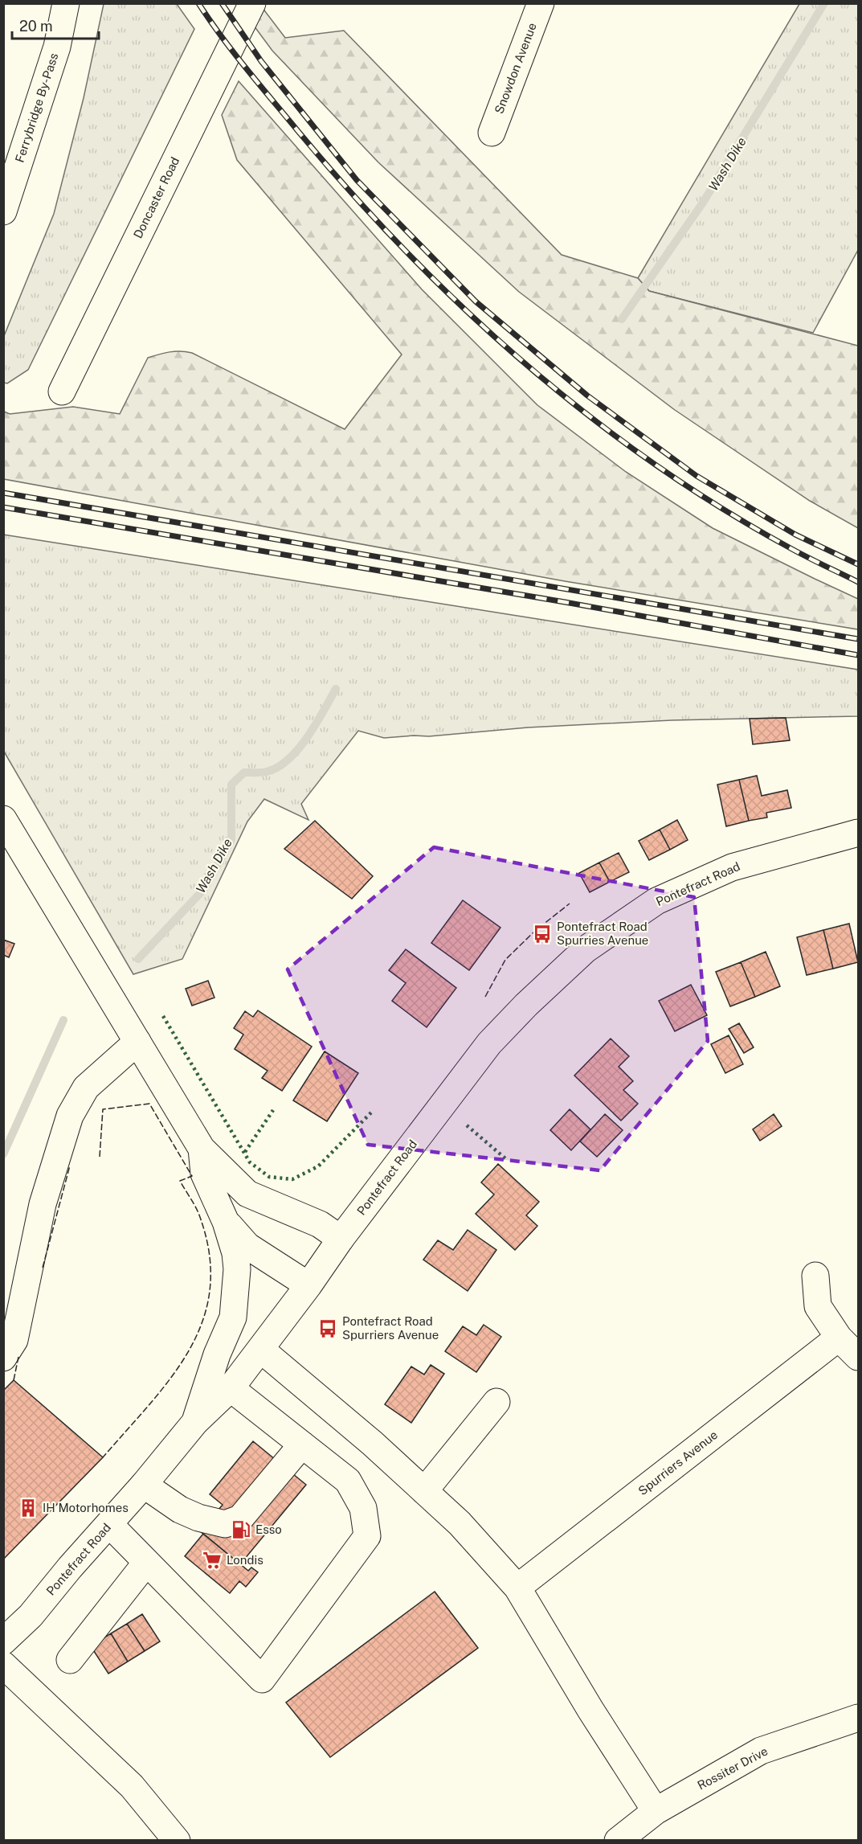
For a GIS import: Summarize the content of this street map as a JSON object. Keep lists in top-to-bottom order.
{
  "streets": {
    "main road": [
      "Snowdon Avenue",
      "Ferrybridge By-Pass",
      "Doncaster Road",
      "Pontefract Road",
      "Spurriers Avenue",
      "Rossiter Drive"
    ]
  },
  "water": ["Wash Dike"],
  "places": {
    "bus stop": ["Pontefract Road Spurries Avenue", "Pontefract Road Spurriers Avenue"],
    "building": ["IH Motorhomes"],
    "fuel station": ["Esso"],
    "supermarket": ["Londis"]
  },
  "scale_bar": "20 m"
}
